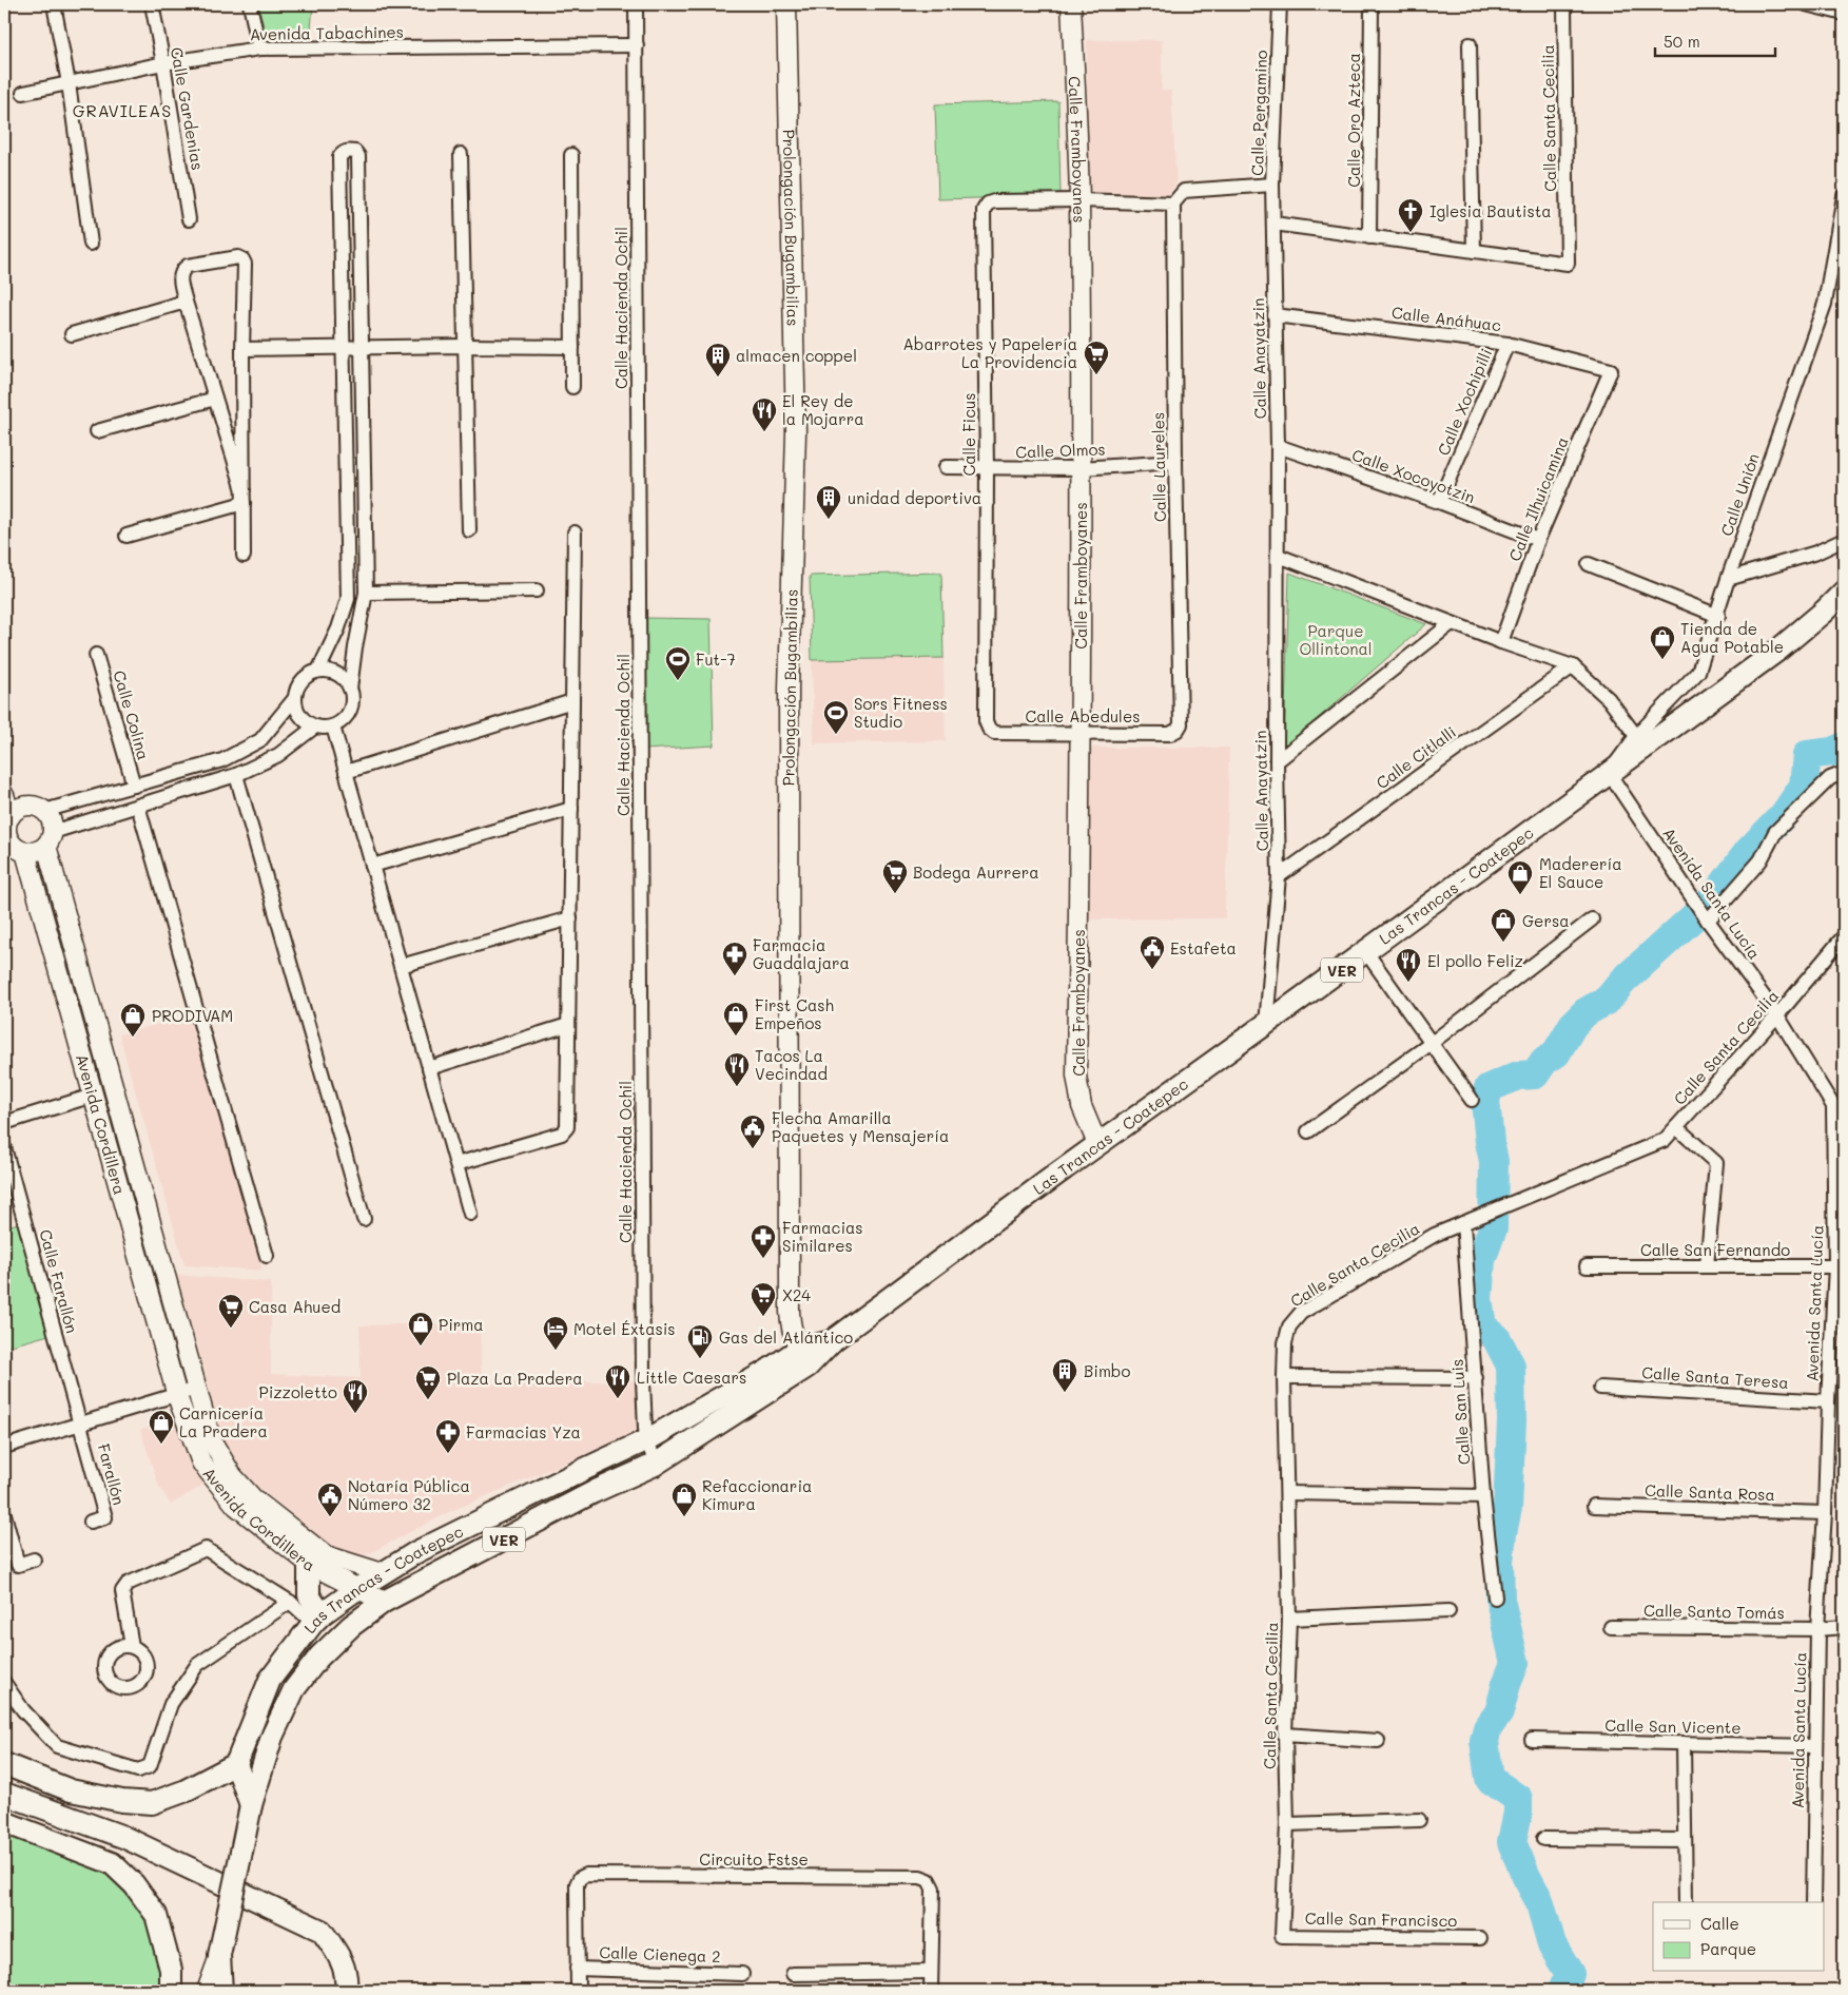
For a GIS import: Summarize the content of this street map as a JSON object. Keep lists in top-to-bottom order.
{
  "streets": {
    "main road": ["Las Trancas - Coatepec", "VER"],
    "street": [
      "Avenida Tabachines",
      "Calle Gardenias",
      "Calle Pergamino",
      "Calle Santa Cecilia",
      "Calle Oro Azteca",
      "Calle Framboyanes",
      "Prolongación Bugambilias",
      "Calle Hacienda Ochil",
      "Calle Anáhuac",
      "Calle Anayatzin",
      "Calle Xochipilli",
      "Calle Ficus",
      "Calle Olmos",
      "Calle Laureles",
      "Calle Xocoyotzin",
      "Calle Unión",
      "Calle Ilhuicamina",
      "Calle Colina",
      "Calle Abedules",
      "Calle Citlalli",
      "Avenida Santa Lucía",
      "Avenida Cordillera",
      "Calle San Fernando",
      "Calle Farallón",
      "Calle Santa Teresa",
      "Calle San Luis",
      "Farallón",
      "Calle Santa Rosa",
      "Calle Santo Tomás",
      "Calle San Vicente",
      "Circuito Fstse",
      "Calle San Francisco",
      "Calle Cienega 2"
    ]
  },
  "crossings": [
    ["Avenida Tabachines", "Calle Gardenias"],
    ["Avenida Tabachines", "Calle Hacienda Ochil"],
    ["Calle Pergamino", "Calle Anayatzin"],
    ["Calle Santa Cecilia", "Avenida Santa Lucía"],
    ["Calle Santa Cecilia", "Calle San Luis"],
    ["Calle Santa Cecilia", "Calle San Francisco"],
    ["Calle Framboyanes", "Calle Ficus"],
    ["Calle Framboyanes", "Calle Olmos"],
    ["Calle Framboyanes", "Calle Abedules"],
    ["Calle Framboyanes", "Las Trancas - Coatepec"],
    ["Prolongación Bugambilias", "Las Trancas - Coatepec"],
    ["Calle Hacienda Ochil", "Las Trancas - Coatepec"],
    ["Calle Anáhuac", "Calle Anayatzin"],
    ["Calle Anáhuac", "Calle Xochipilli"],
    ["Calle Anáhuac", "Calle Ilhuicamina"],
    ["Calle Anayatzin", "Calle Xocoyotzin"],
    ["Calle Anayatzin", "Calle Citlalli"],
    ["Calle Anayatzin", "Las Trancas - Coatepec"],
    ["Calle Xochipilli", "Calle Xocoyotzin"],
    ["Calle Ficus", "Calle Olmos"],
    ["Calle Ficus", "Calle Abedules"],
    ["Calle Olmos", "Calle Laureles"],
    ["Calle Laureles", "Calle Abedules"],
    ["Calle Xocoyotzin", "Calle Ilhuicamina"],
    ["Calle Unión", "Las Trancas - Coatepec"],
    ["Calle Unión", "Avenida Santa Lucía"],
    ["Las Trancas - Coatepec", "Avenida Santa Lucía"],
    ["Las Trancas - Coatepec", "Avenida Cordillera"],
    ["Avenida Santa Lucía", "Calle San Fernando"],
    ["Avenida Santa Lucía", "Calle Santa Teresa"],
    ["Avenida Santa Lucía", "Calle Santa Rosa"],
    ["Avenida Santa Lucía", "Calle Santo Tomás"],
    ["Avenida Santa Lucía", "Calle San Vicente"],
    ["Calle Farallón", "Farallón"],
    ["Circuito Fstse", "Calle Cienega 2"]
  ],
  "districts": ["GRAVILEAS"],
  "parks": ["Parque Ollintonal"],
  "places": {
    "church": ["Iglesia Bautista"],
    "supermarket": [
      "Abarrotes y Papelería La Providencia",
      "Bodega Aurrera",
      "X24",
      "Casa Ahued",
      "Plaza La Pradera"
    ],
    "building": ["almacen coppel", "unidad deportiva", "Bimbo"],
    "restaurant": [
      "El Rey de la Mojarra",
      "El pollo Feliz",
      "Tacos La Vecindad",
      "Little Caesars",
      "Pizzoletto"
    ],
    "shop": [
      "Tienda de Agua Potable",
      "Maderería El Sauce",
      "Gersa",
      "First Cash Empeños",
      "PRODIVAM",
      "Pirma",
      "Carnicería La Pradera",
      "Refaccionaria Kimura"
    ],
    "sports": ["Fut-7", "Sors Fitness Studio"],
    "public building": ["Estafeta", "Flecha Amarilla Paquetes y Mensajería", "Notaría Pública Número 32"],
    "pharmacy": ["Farmacia Guadalajara", "Farmacias Similares", "Farmacias Yza"],
    "hotel": ["Motel Éxtasis"],
    "fuel station": ["Gas del Atlántico"]
  },
  "legend": ["Calle", "Parque"],
  "scale_bar": "50 m"
}
